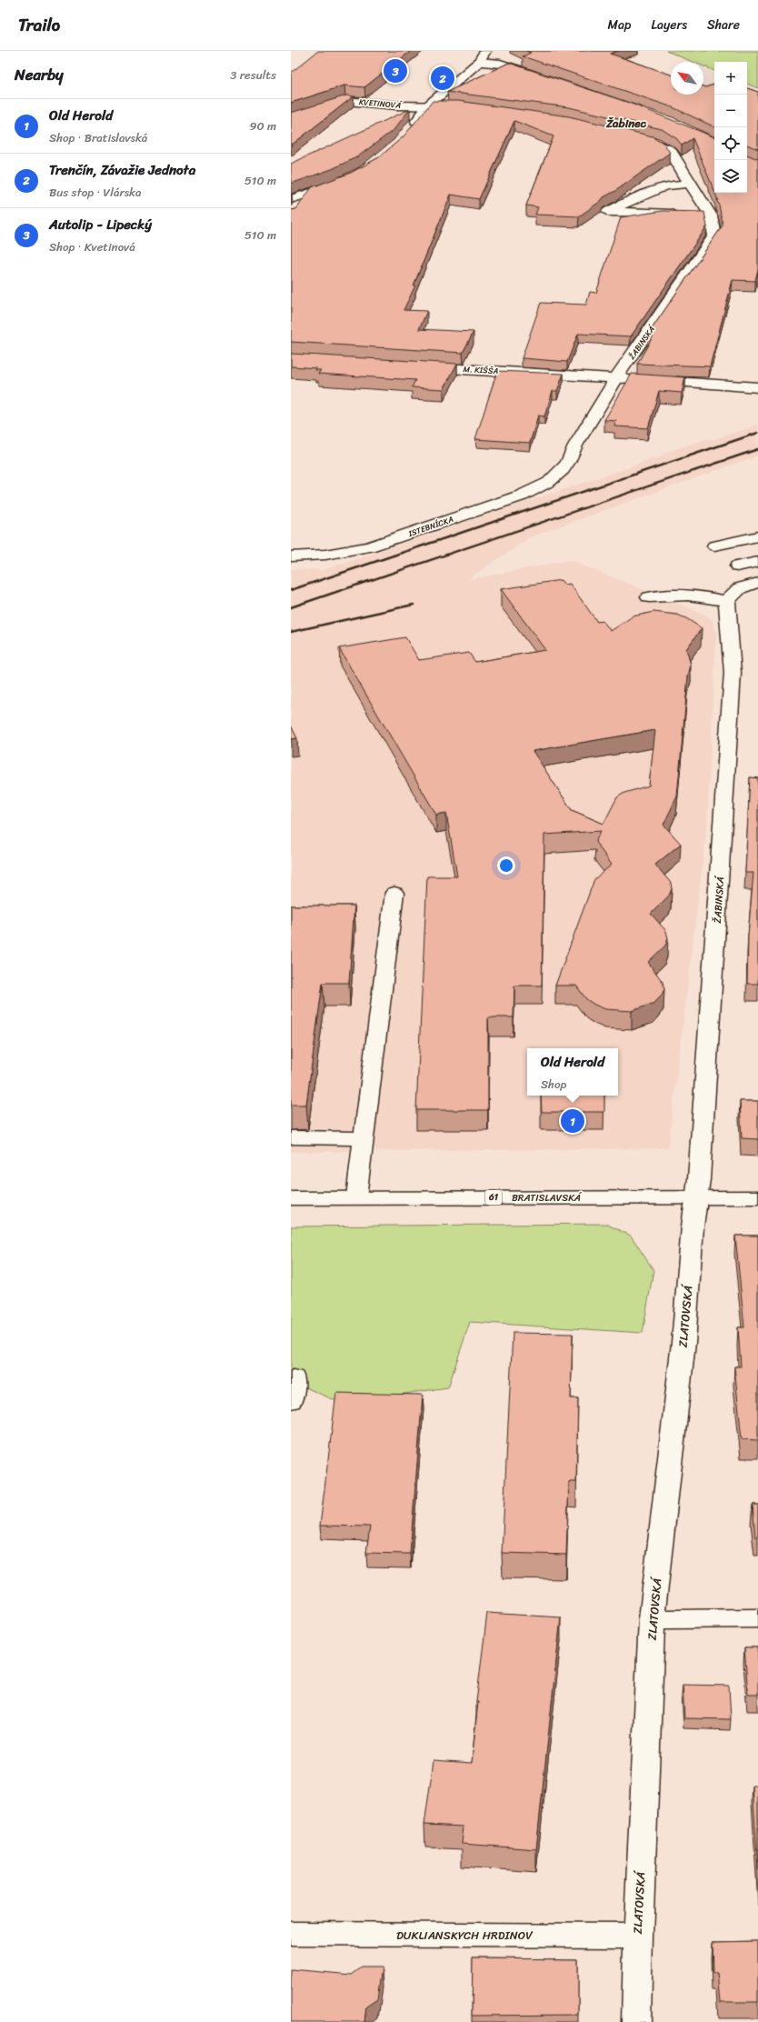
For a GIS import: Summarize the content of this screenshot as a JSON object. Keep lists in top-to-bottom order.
{
  "streets": {
    "street": [
      "KVETINOVÁ",
      "ŽABINSKÁ",
      "M. KIŠŠA",
      "ISTEBNÍCKA",
      "61",
      "BRATISLAVSKÁ",
      "ZLATOVSKÁ",
      "DUKLIANSKYCH HRDINOV"
    ]
  },
  "crossings": [
    ["ŽABINSKÁ", "M. KIŠŠA"],
    ["ŽABINSKÁ", "ISTEBNÍCKA"],
    ["ŽABINSKÁ", "BRATISLAVSKÁ"],
    ["ŽABINSKÁ", "ZLATOVSKÁ"],
    ["BRATISLAVSKÁ", "ZLATOVSKÁ"],
    ["ZLATOVSKÁ", "DUKLIANSKYCH HRDINOV"]
  ],
  "districts": ["Žabinec"],
  "north": "top left",
  "page": {
    "header": "Trailo",
    "nav": ["Map", "Layers", "Share"],
    "heading": ["Nearby", "3 results"],
    "pins": ["3", "2", "1"],
    "map_buttons": ["+", "−"],
    "list": [
      {
        "mark": "1",
        "name": "Old Herold",
        "note": "Shop · Bratislavská",
        "value": "90 m"
      },
      {
        "mark": "2",
        "name": "Trenčín, Závažie Jednota",
        "note": "Bus stop · Vlárska",
        "value": "510 m"
      },
      {
        "mark": "3",
        "name": "Autolip - Lipecký",
        "note": "Shop · Kvetinová",
        "value": "510 m"
      }
    ],
    "popup": ["Old Herold", "Shop"]
  }
}
